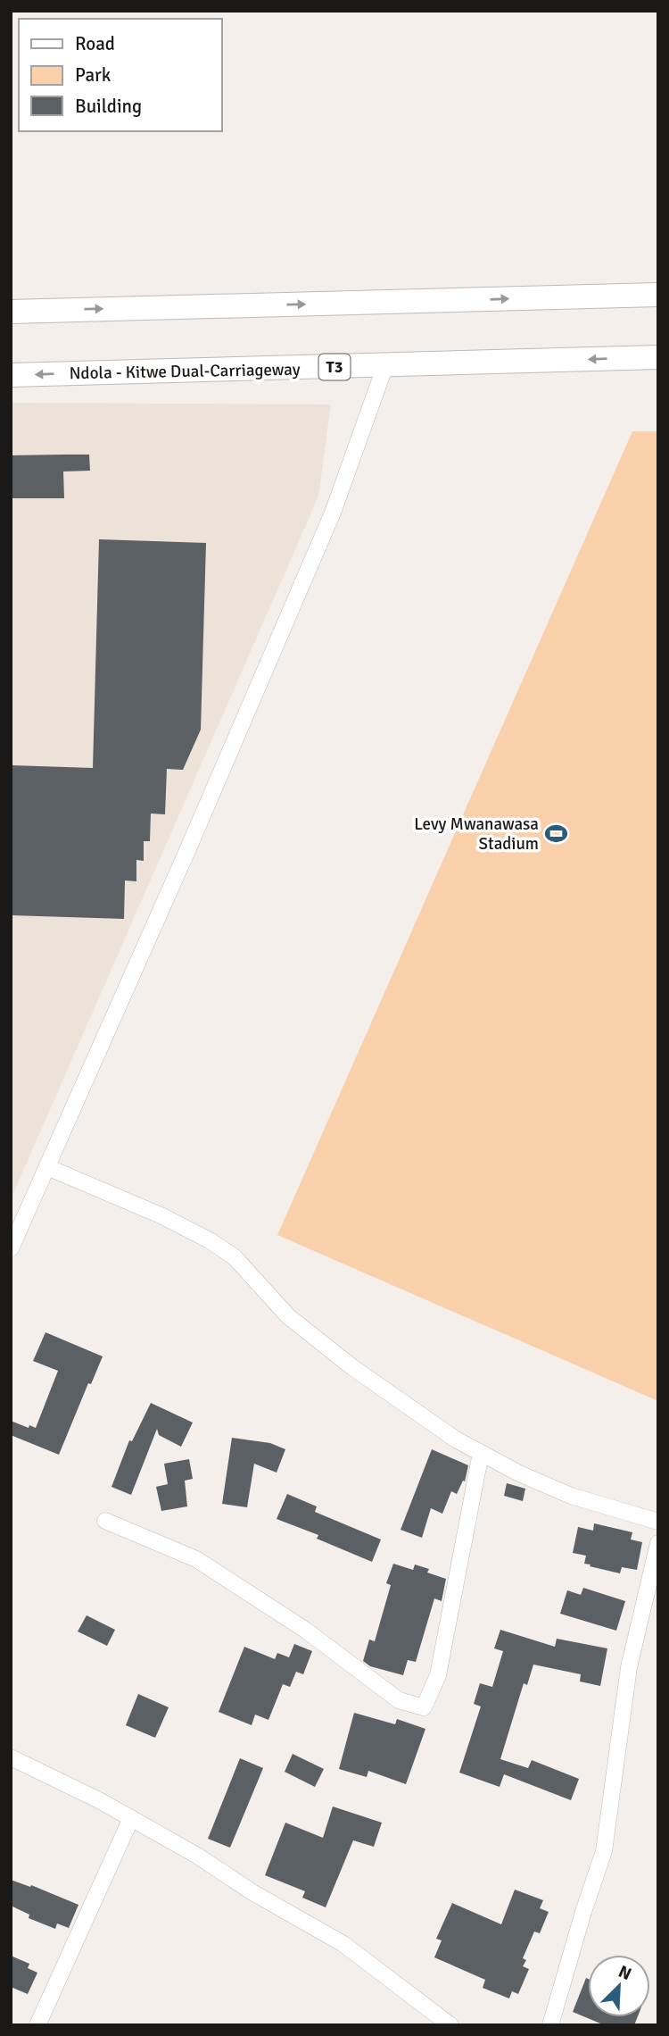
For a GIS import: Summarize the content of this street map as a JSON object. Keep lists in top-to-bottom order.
{
  "streets": {
    "highway": ["T3", "Ndola - Kitwe Dual-Carriageway"]
  },
  "places": {
    "sports": ["Levy Mwanawasa Stadium"]
  },
  "legend": ["Road", "Park", "Building"],
  "north": "top right"
}
